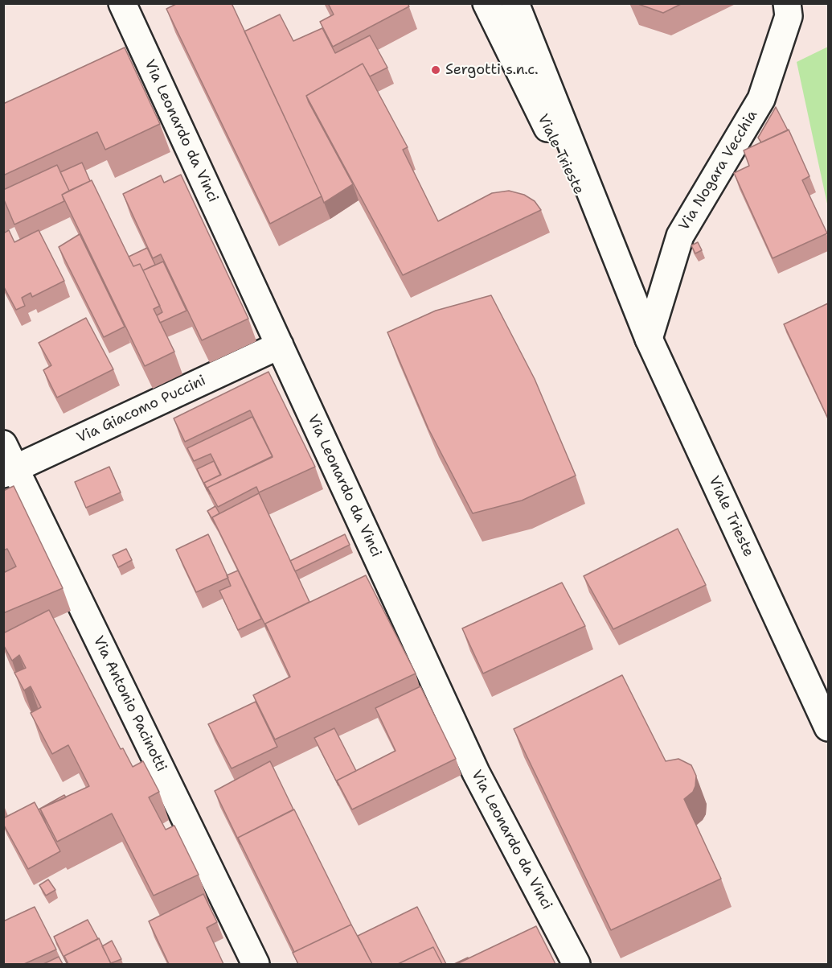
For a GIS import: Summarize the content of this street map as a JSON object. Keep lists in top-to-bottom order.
{
  "streets": {
    "street": [
      "Via Leonardo da Vinci",
      "Viale Trieste",
      "Via Nogara Vecchia",
      "Via Giacomo Puccini",
      "Via Antonio Pacinotti"
    ]
  },
  "crossings": [
    ["Via Leonardo da Vinci", "Via Giacomo Puccini"],
    ["Viale Trieste", "Via Nogara Vecchia"],
    ["Via Giacomo Puccini", "Via Antonio Pacinotti"]
  ],
  "places": ["Sergotti s.n.c."]
}
